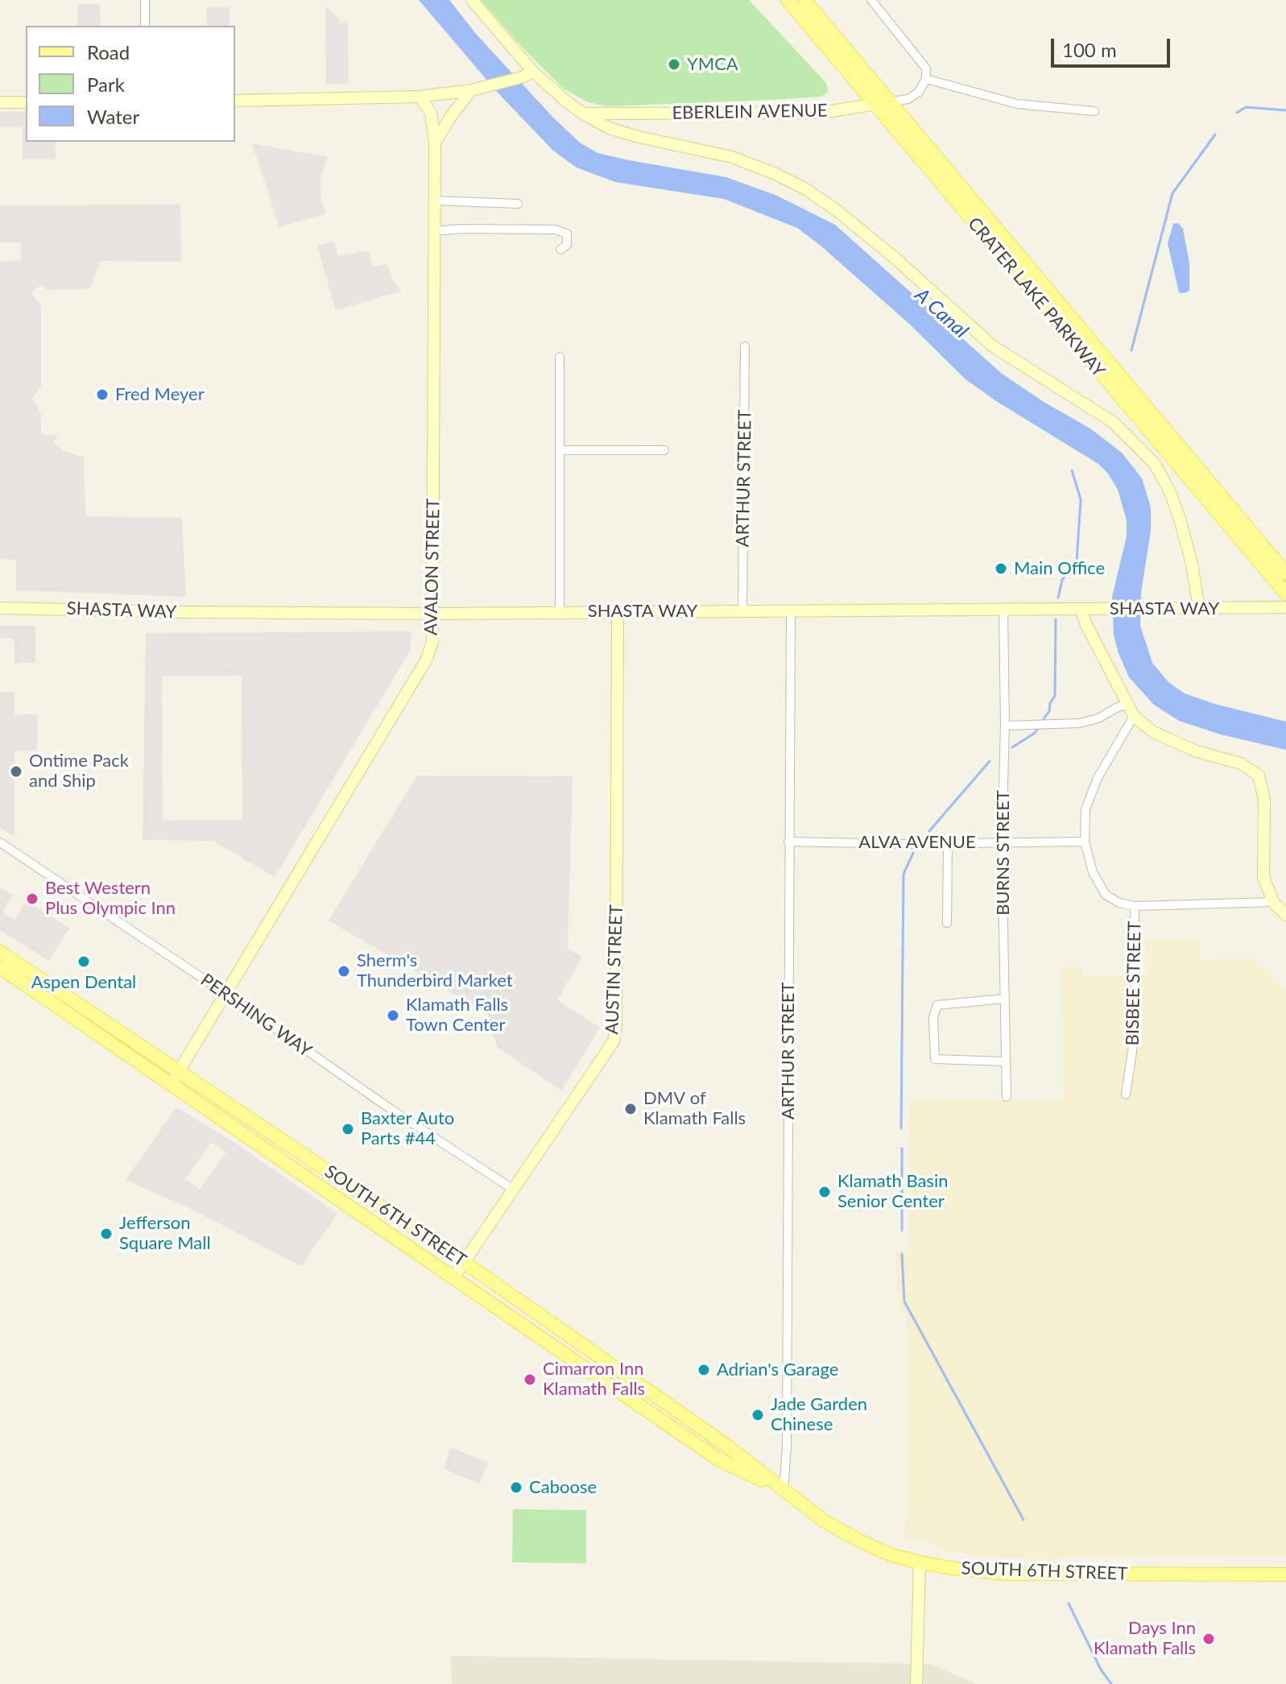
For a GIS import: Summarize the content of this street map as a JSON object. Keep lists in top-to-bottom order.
{
  "streets": {
    "main road": ["CRATER LAKE PARKWAY", "SOUTH 6TH STREET"],
    "street": [
      "EBERLEIN AVENUE",
      "ARTHUR STREET",
      "AVALON STREET",
      "SHASTA WAY",
      "ALVA AVENUE",
      "BURNS STREET",
      "AUSTIN STREET",
      "BISBEE STREET",
      "PERSHING WAY"
    ]
  },
  "crossings": [
    ["EBERLEIN AVENUE", "CRATER LAKE PARKWAY"],
    ["ARTHUR STREET", "SHASTA WAY"],
    ["ARTHUR STREET", "ALVA AVENUE"],
    ["ARTHUR STREET", "SOUTH 6TH STREET"],
    ["AVALON STREET", "SHASTA WAY"],
    ["AVALON STREET", "PERSHING WAY"],
    ["AVALON STREET", "SOUTH 6TH STREET"],
    ["SHASTA WAY", "BURNS STREET"],
    ["SHASTA WAY", "AUSTIN STREET"],
    ["ALVA AVENUE", "BURNS STREET"],
    ["ALVA AVENUE", "BISBEE STREET"],
    ["AUSTIN STREET", "PERSHING WAY"],
    ["AUSTIN STREET", "SOUTH 6TH STREET"]
  ],
  "water": ["A Canal"],
  "places": [
    "YMCA",
    "Fred Meyer",
    "Main Office",
    "Ontime Pack and Ship",
    "Best Western Plus Olympic Inn",
    "Aspen Dental",
    "Sherm's Thunderbird Market",
    "Klamath Falls Town Center",
    "DMV of Klamath Falls",
    "Baxter Auto Parts #44",
    "Klamath Basin Senior Center",
    "Jefferson Square Mall",
    "Adrian's Garage",
    "Cimarron Inn Klamath Falls",
    "Jade Garden Chinese",
    "Caboose",
    "Days Inn Klamath Falls"
  ],
  "legend": ["Road", "Park", "Water"],
  "scale_bar": "100 m"
}
